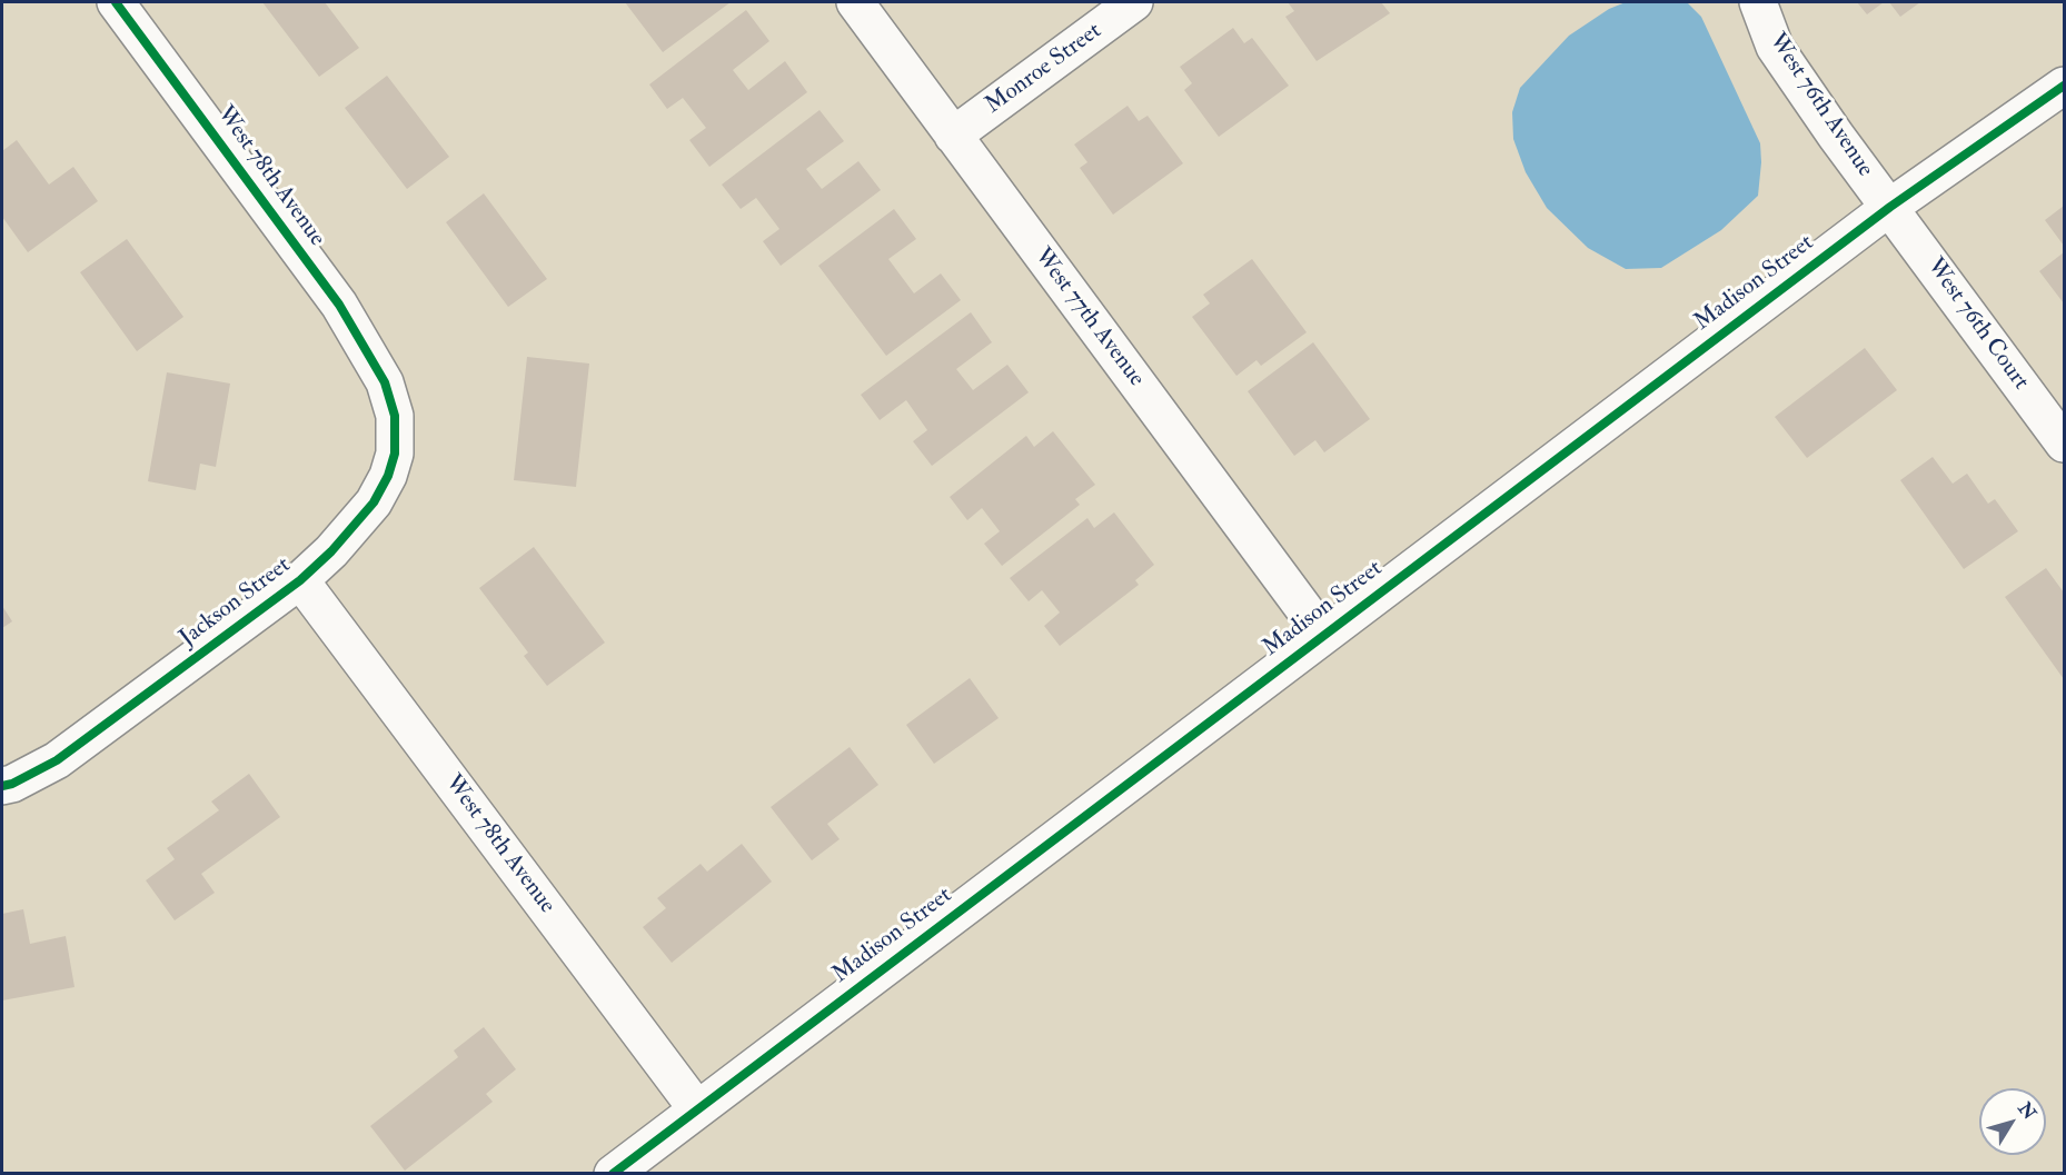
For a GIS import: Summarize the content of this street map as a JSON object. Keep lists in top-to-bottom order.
{
  "streets": {
    "street": [
      "Monroe Street",
      "West 76th Avenue",
      "West 78th Avenue",
      "Madison Street",
      "West 77th Avenue",
      "West 76th Court",
      "Jackson Street"
    ]
  },
  "crossings": [
    ["Monroe Street", "West 77th Avenue"],
    ["West 76th Avenue", "Madison Street"],
    ["West 76th Avenue", "West 76th Court"],
    ["West 78th Avenue", "Madison Street"],
    ["West 78th Avenue", "Jackson Street"],
    ["Madison Street", "West 77th Avenue"],
    ["Madison Street", "West 76th Court"]
  ],
  "north": "top right"
}
